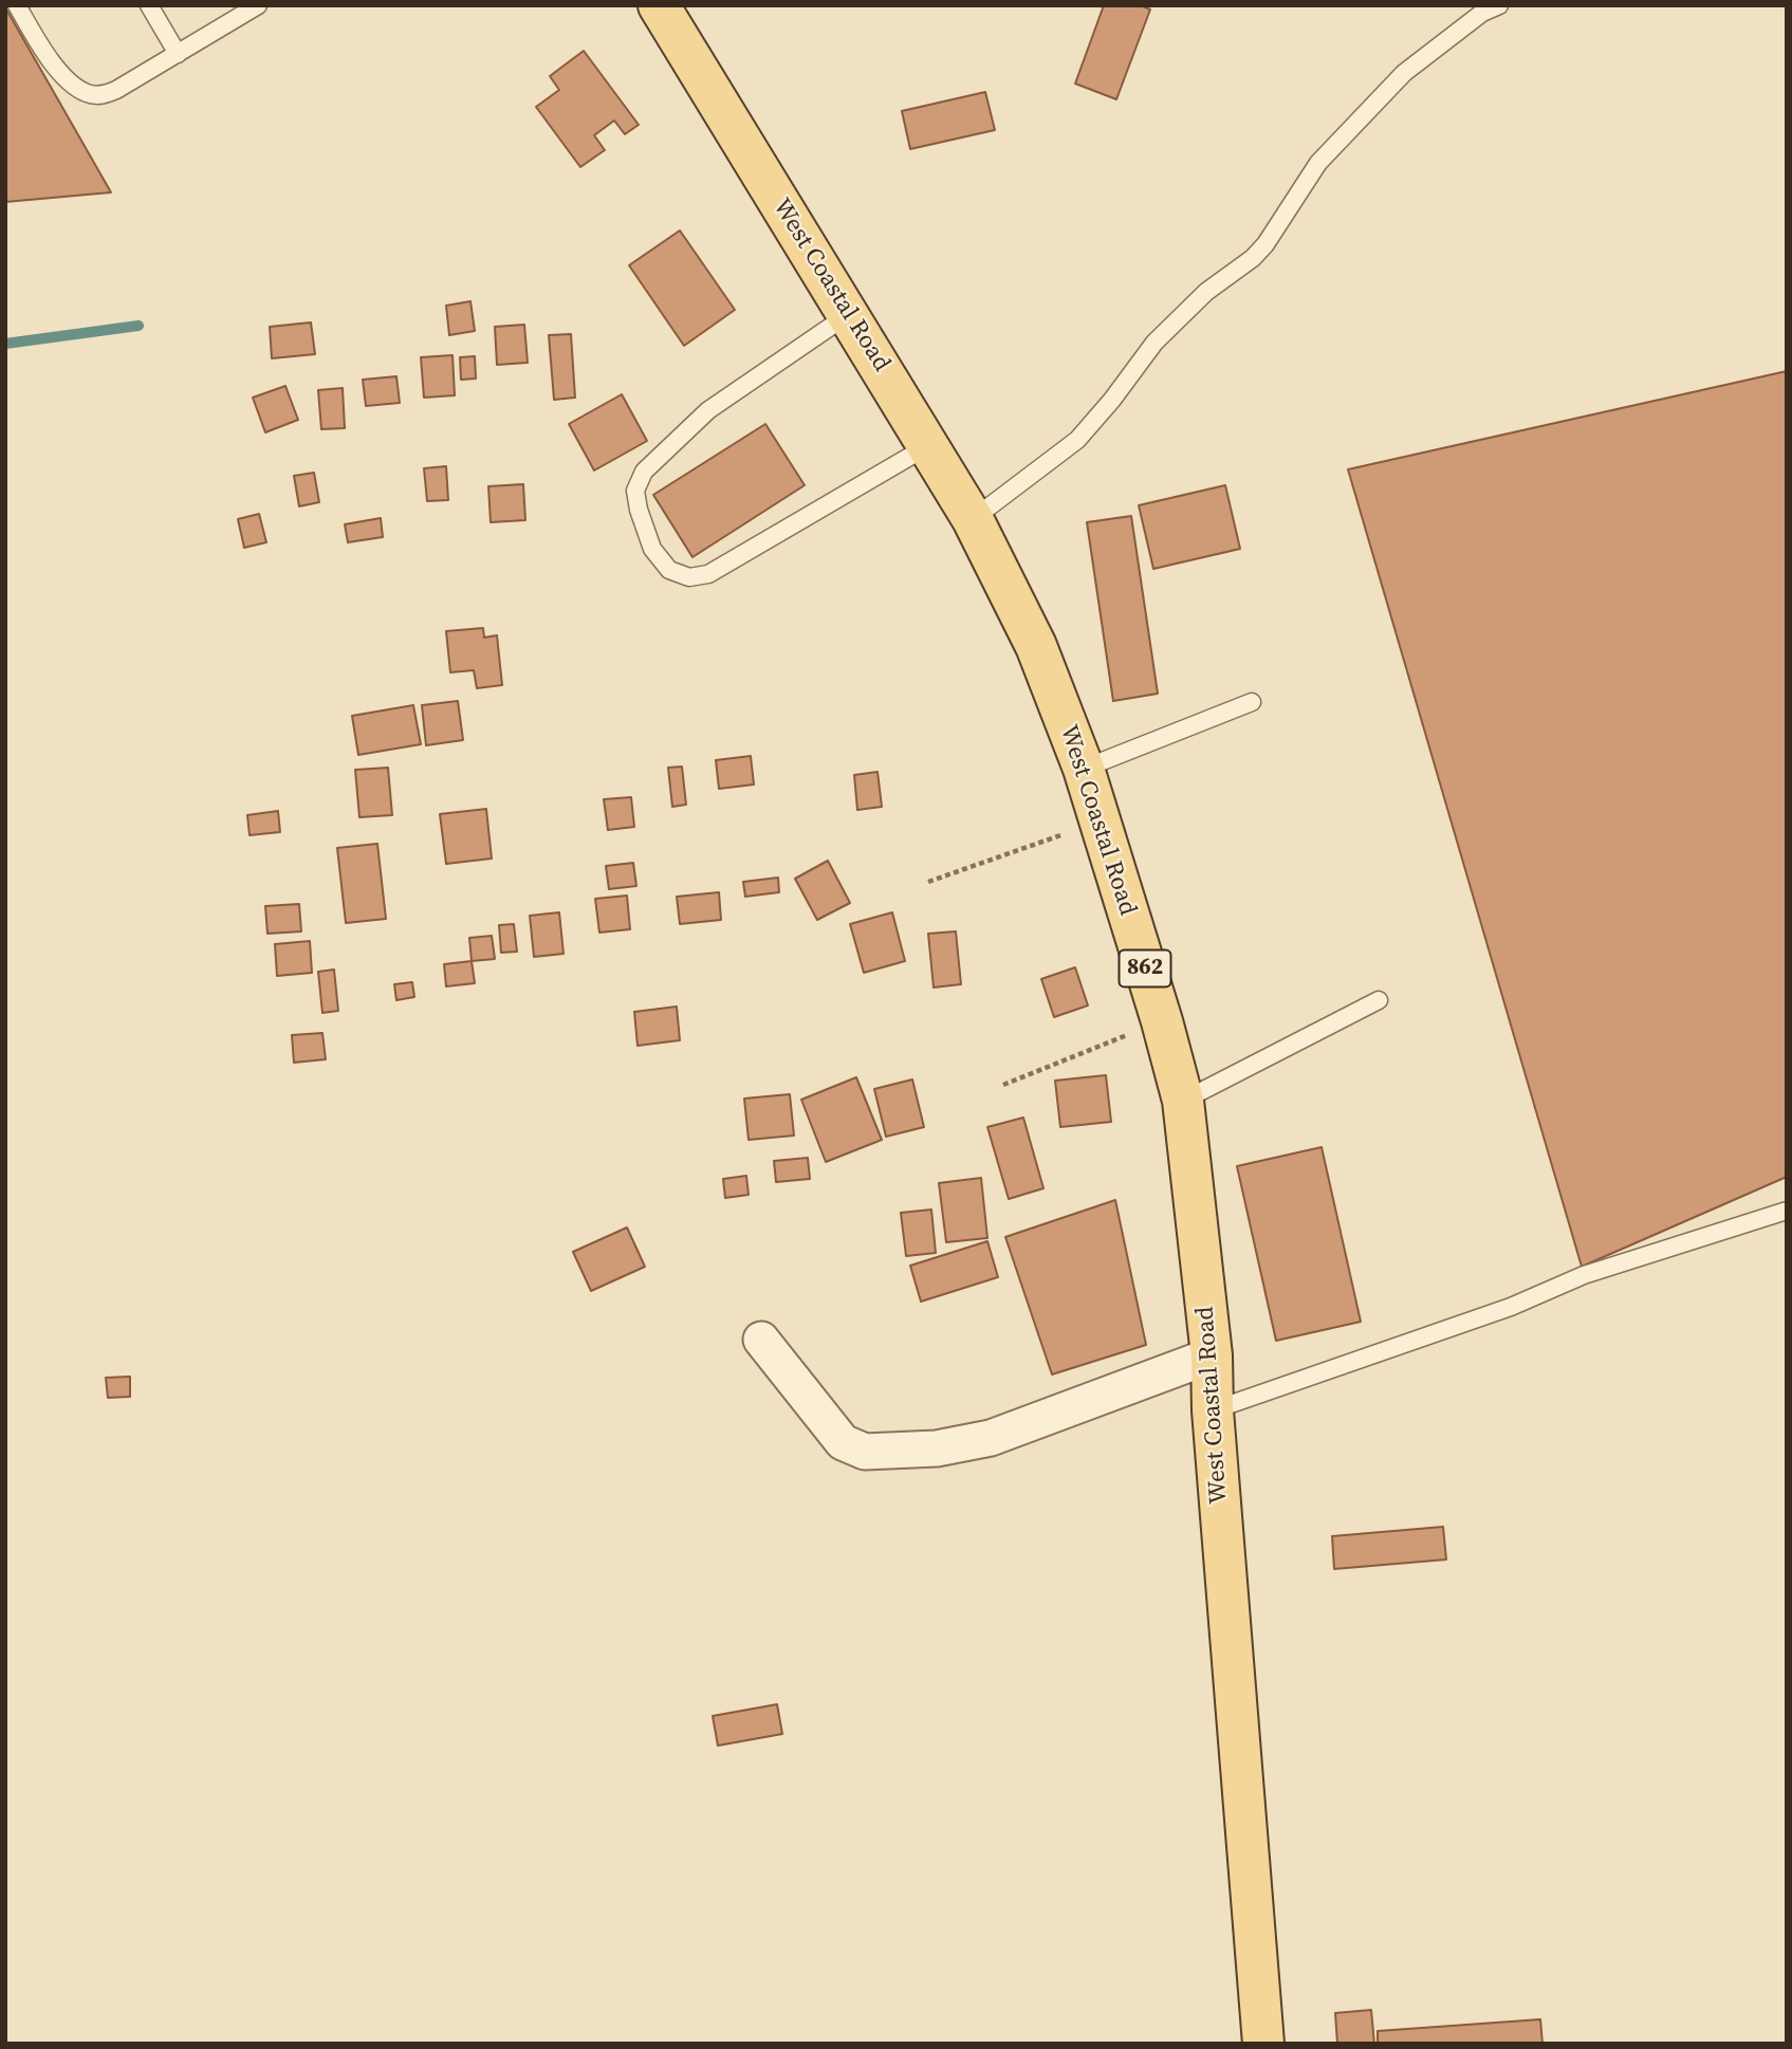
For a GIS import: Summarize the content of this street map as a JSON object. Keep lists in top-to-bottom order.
{
  "streets": {
    "main road": ["West Coastal Road", "862"]
  }
}
